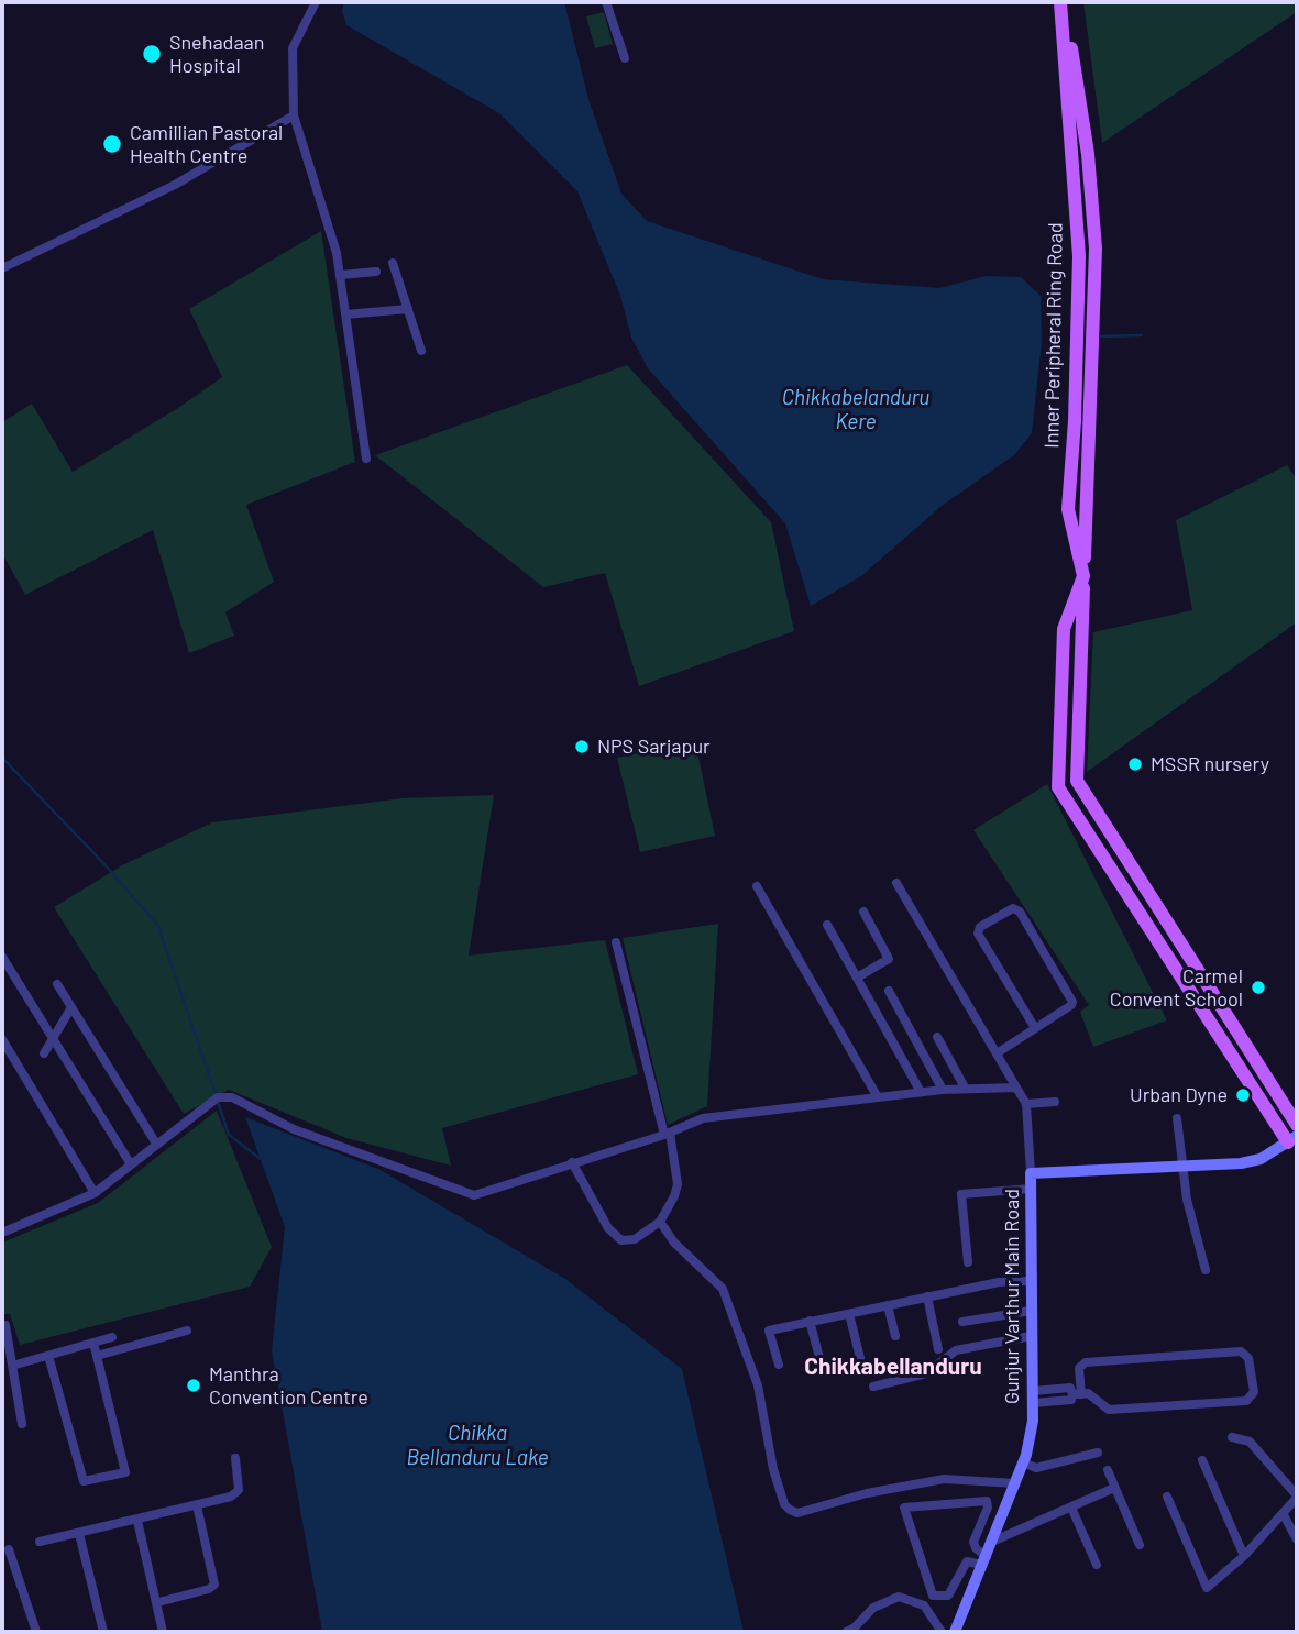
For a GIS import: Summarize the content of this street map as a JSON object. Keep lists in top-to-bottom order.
{
  "streets": {
    "main road": ["Inner Peripheral Ring Road", "Gunjur Varthur Main Road"]
  },
  "crossings": [
    ["Inner Peripheral Ring Road", "Gunjur Varthur Main Road"]
  ],
  "districts": ["Chikkabellanduru"],
  "water": ["Chikkabelanduru Kere", "Chikka Bellanduru Lake"],
  "places": [
    "Snehadaan Hospital",
    "Camillian Pastoral Health Centre",
    "NPS Sarjapur",
    "MSSR nursery",
    "Carmel Convent School",
    "Urban Dyne",
    "Manthra Convention Centre"
  ]
}
